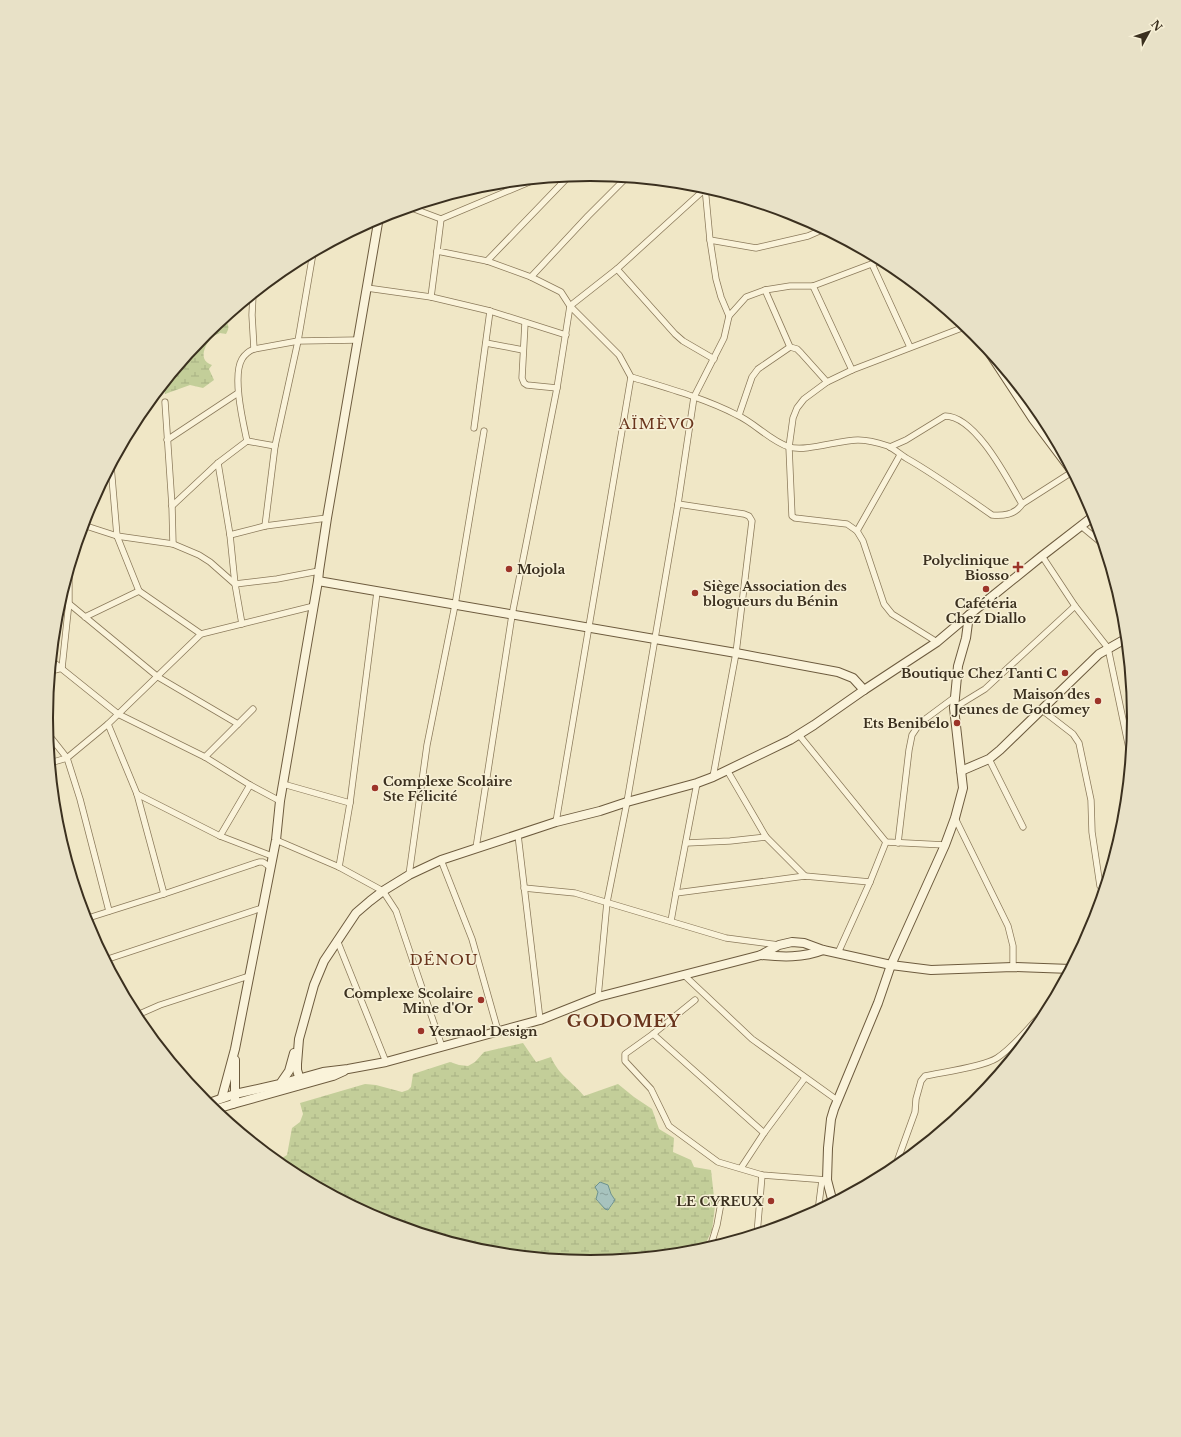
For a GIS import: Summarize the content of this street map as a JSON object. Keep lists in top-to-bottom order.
{
  "districts": ["AÏMÈVO", "DÉNOU", "GODOMEY"],
  "places": {
    "health": ["Polyclinique Biosso"],
    "other": [
      "Mojola",
      "Cafétéria Chez Diallo",
      "Siège Association des blogueurs du Bénin",
      "Boutique Chez Tanti C",
      "Maison des Jeunes de Godomey",
      "Ets Benibelo",
      "Complexe Scolaire Ste Félicité",
      "Complexe Scolaire Mine d'Or",
      "Yesmaol Design",
      "LE CYREUX"
    ]
  },
  "north": "top right"
}
